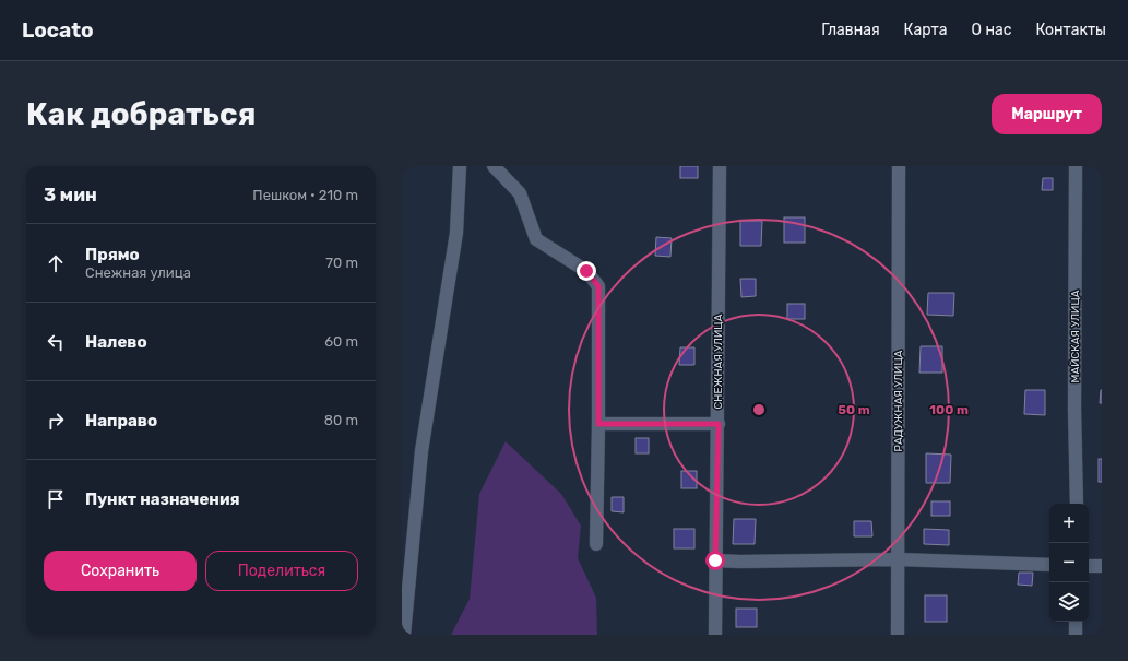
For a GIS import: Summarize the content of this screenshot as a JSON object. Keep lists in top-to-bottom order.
{
  "streets": {
    "street": ["МАЙСКАЯ УЛИЦА", "СНЕЖНАЯ УЛИЦА", "РАДУЖНАЯ УЛИЦА"]
  },
  "page": {
    "header": "Locato",
    "nav": [
      "Главная",
      "Карта",
      "О нас",
      "Контакты"
    ],
    "buttons": [
      "Маршрут",
      ["Сохранить", "Поделиться"]
    ],
    "title": "Как добраться",
    "heading": ["3 мин", "Пешком · 210 m"],
    "list": [
      ["Прямо", "Снежная улица", "70 m"],
      ["Налево", "60 m"],
      ["Направо", "80 m"],
      "Пункт назначения"
    ],
    "map_buttons": ["+", "−"]
  },
  "rings": ["50 m", "100 m"]
}
